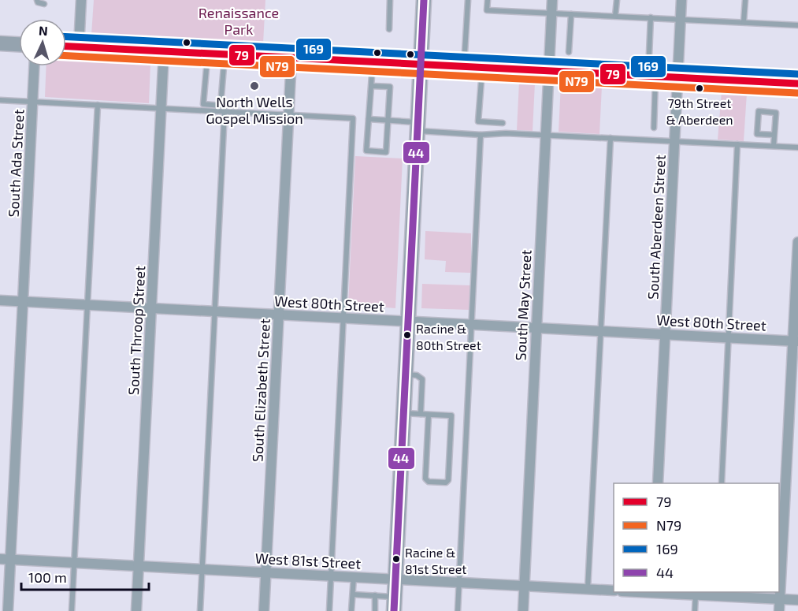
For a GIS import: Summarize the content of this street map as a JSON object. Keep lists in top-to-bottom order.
{
  "streets": {
    "street": [
      "South Ada Street",
      "South Aberdeen Street",
      "West 80th Street",
      "South May Street",
      "South Throop Street",
      "South Elizabeth Street",
      "West 81st Street"
    ]
  },
  "crossings": [
    ["South Ada Street", "West 80th Street"],
    ["South Ada Street", "West 81st Street"],
    ["South Aberdeen Street", "West 80th Street"],
    ["West 80th Street", "South May Street"],
    ["West 80th Street", "South Throop Street"],
    ["West 80th Street", "South Elizabeth Street"],
    ["South May Street", "West 81st Street"],
    ["South Throop Street", "West 81st Street"],
    ["South Elizabeth Street", "West 81st Street"]
  ],
  "parks": ["Renaissance Park"],
  "places": [
    "North Wells Gospel Mission",
    "79th Street & Aberdeen",
    "Racine & 80th Street",
    "Racine & 81st Street"
  ],
  "lines": [
    "transit line 44",
    "transit line 169",
    "transit line 79",
    "transit line N79"
  ],
  "legend": [
    "79",
    "N79",
    "169",
    "44"
  ],
  "scale_bar": "100 m",
  "north": "top"
}
